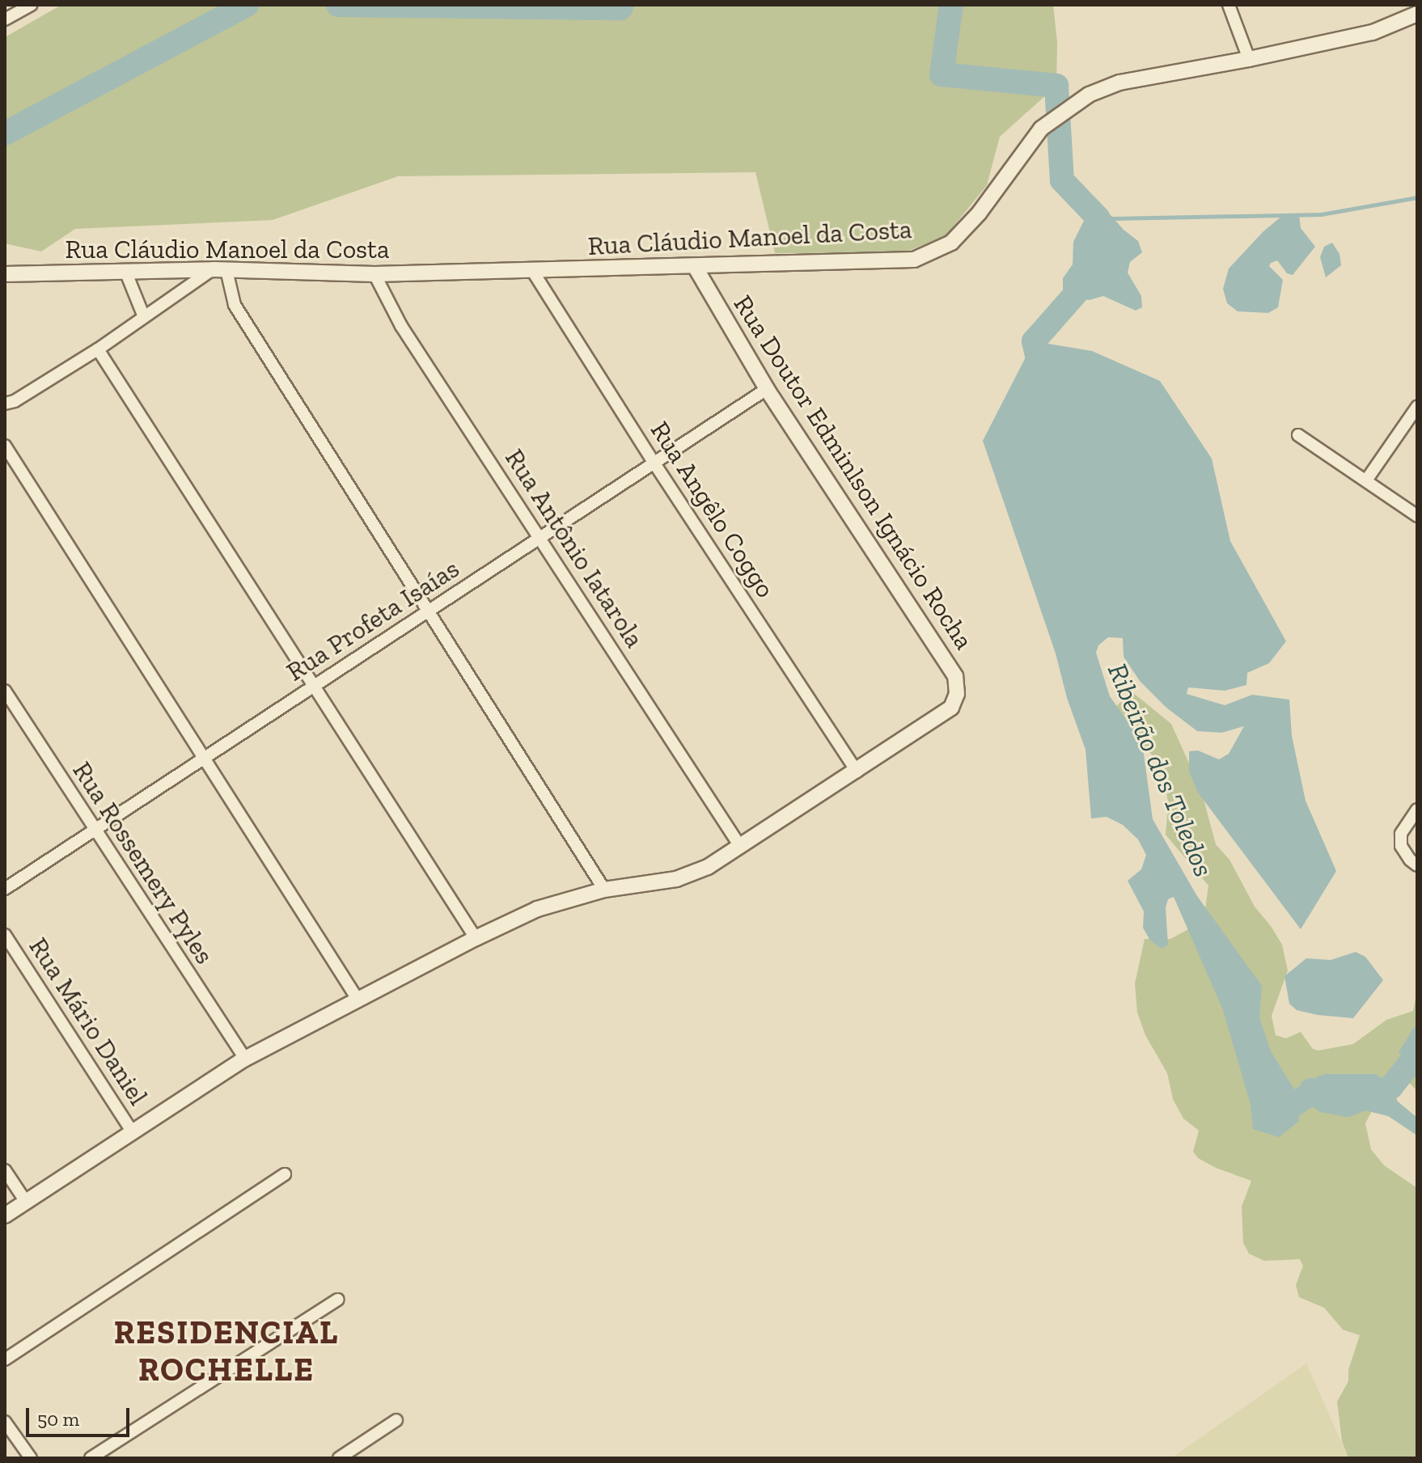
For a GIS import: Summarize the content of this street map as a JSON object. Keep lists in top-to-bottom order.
{
  "streets": {
    "street": [
      "Rua Cláudio Manoel da Costa",
      "Rua Doutor Edminlson Ignácio Rocha",
      "Rua Angêlo Coggo",
      "Rua Antônio Iatarola",
      "Rua Profeta Isaías",
      "Rua Rossemery Pyles",
      "Rua Mário Daniel"
    ]
  },
  "crossings": [
    ["Rua Cláudio Manoel da Costa", "Rua Doutor Edminlson Ignácio Rocha"],
    ["Rua Cláudio Manoel da Costa", "Rua Angêlo Coggo"],
    ["Rua Cláudio Manoel da Costa", "Rua Antônio Iatarola"],
    ["Rua Doutor Edminlson Ignácio Rocha", "Rua Angêlo Coggo"],
    ["Rua Doutor Edminlson Ignácio Rocha", "Rua Profeta Isaías"],
    ["Rua Angêlo Coggo", "Rua Profeta Isaías"],
    ["Rua Antônio Iatarola", "Rua Profeta Isaías"],
    ["Rua Profeta Isaías", "Rua Rossemery Pyles"]
  ],
  "districts": ["RESIDENCIAL ROCHELLE"],
  "water": ["Ribeirão dos Toledos"],
  "scale_bar": "50 m"
}
